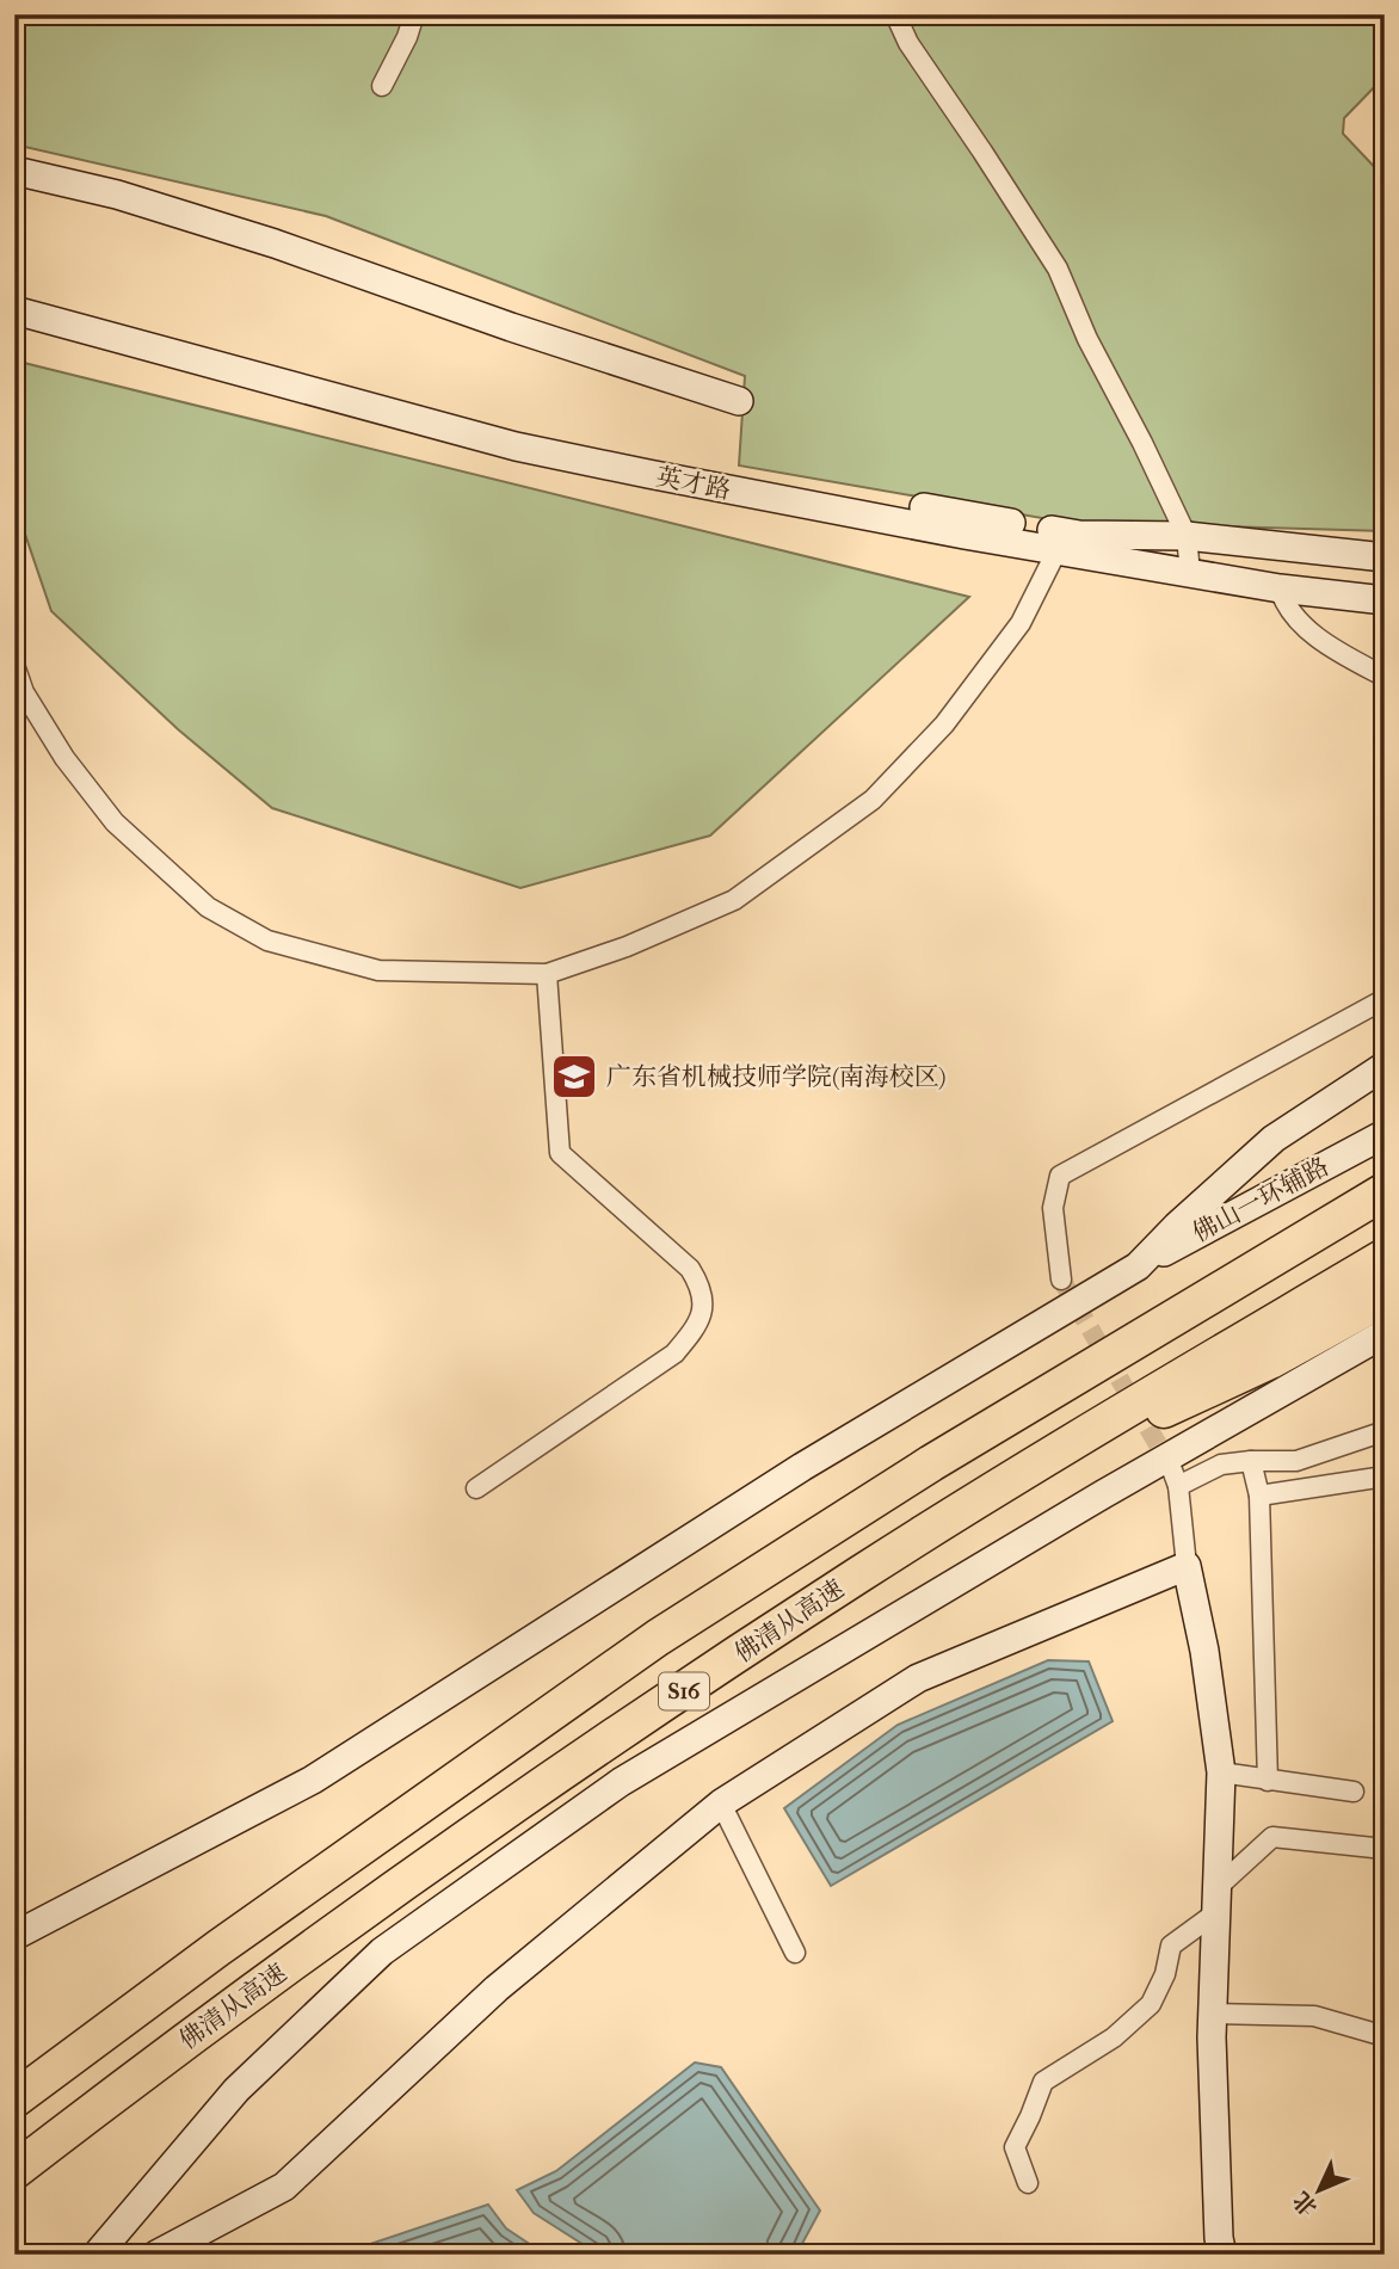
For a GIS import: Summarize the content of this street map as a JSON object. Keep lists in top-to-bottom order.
{
  "streets": {
    "highway": ["佛清从高速", "S16"],
    "main road": ["英才路", "佛山一环辅路"]
  },
  "places": {
    "school or university": ["广东省机械技师学院(南海校区)"]
  },
  "north": "bottom left"
}
